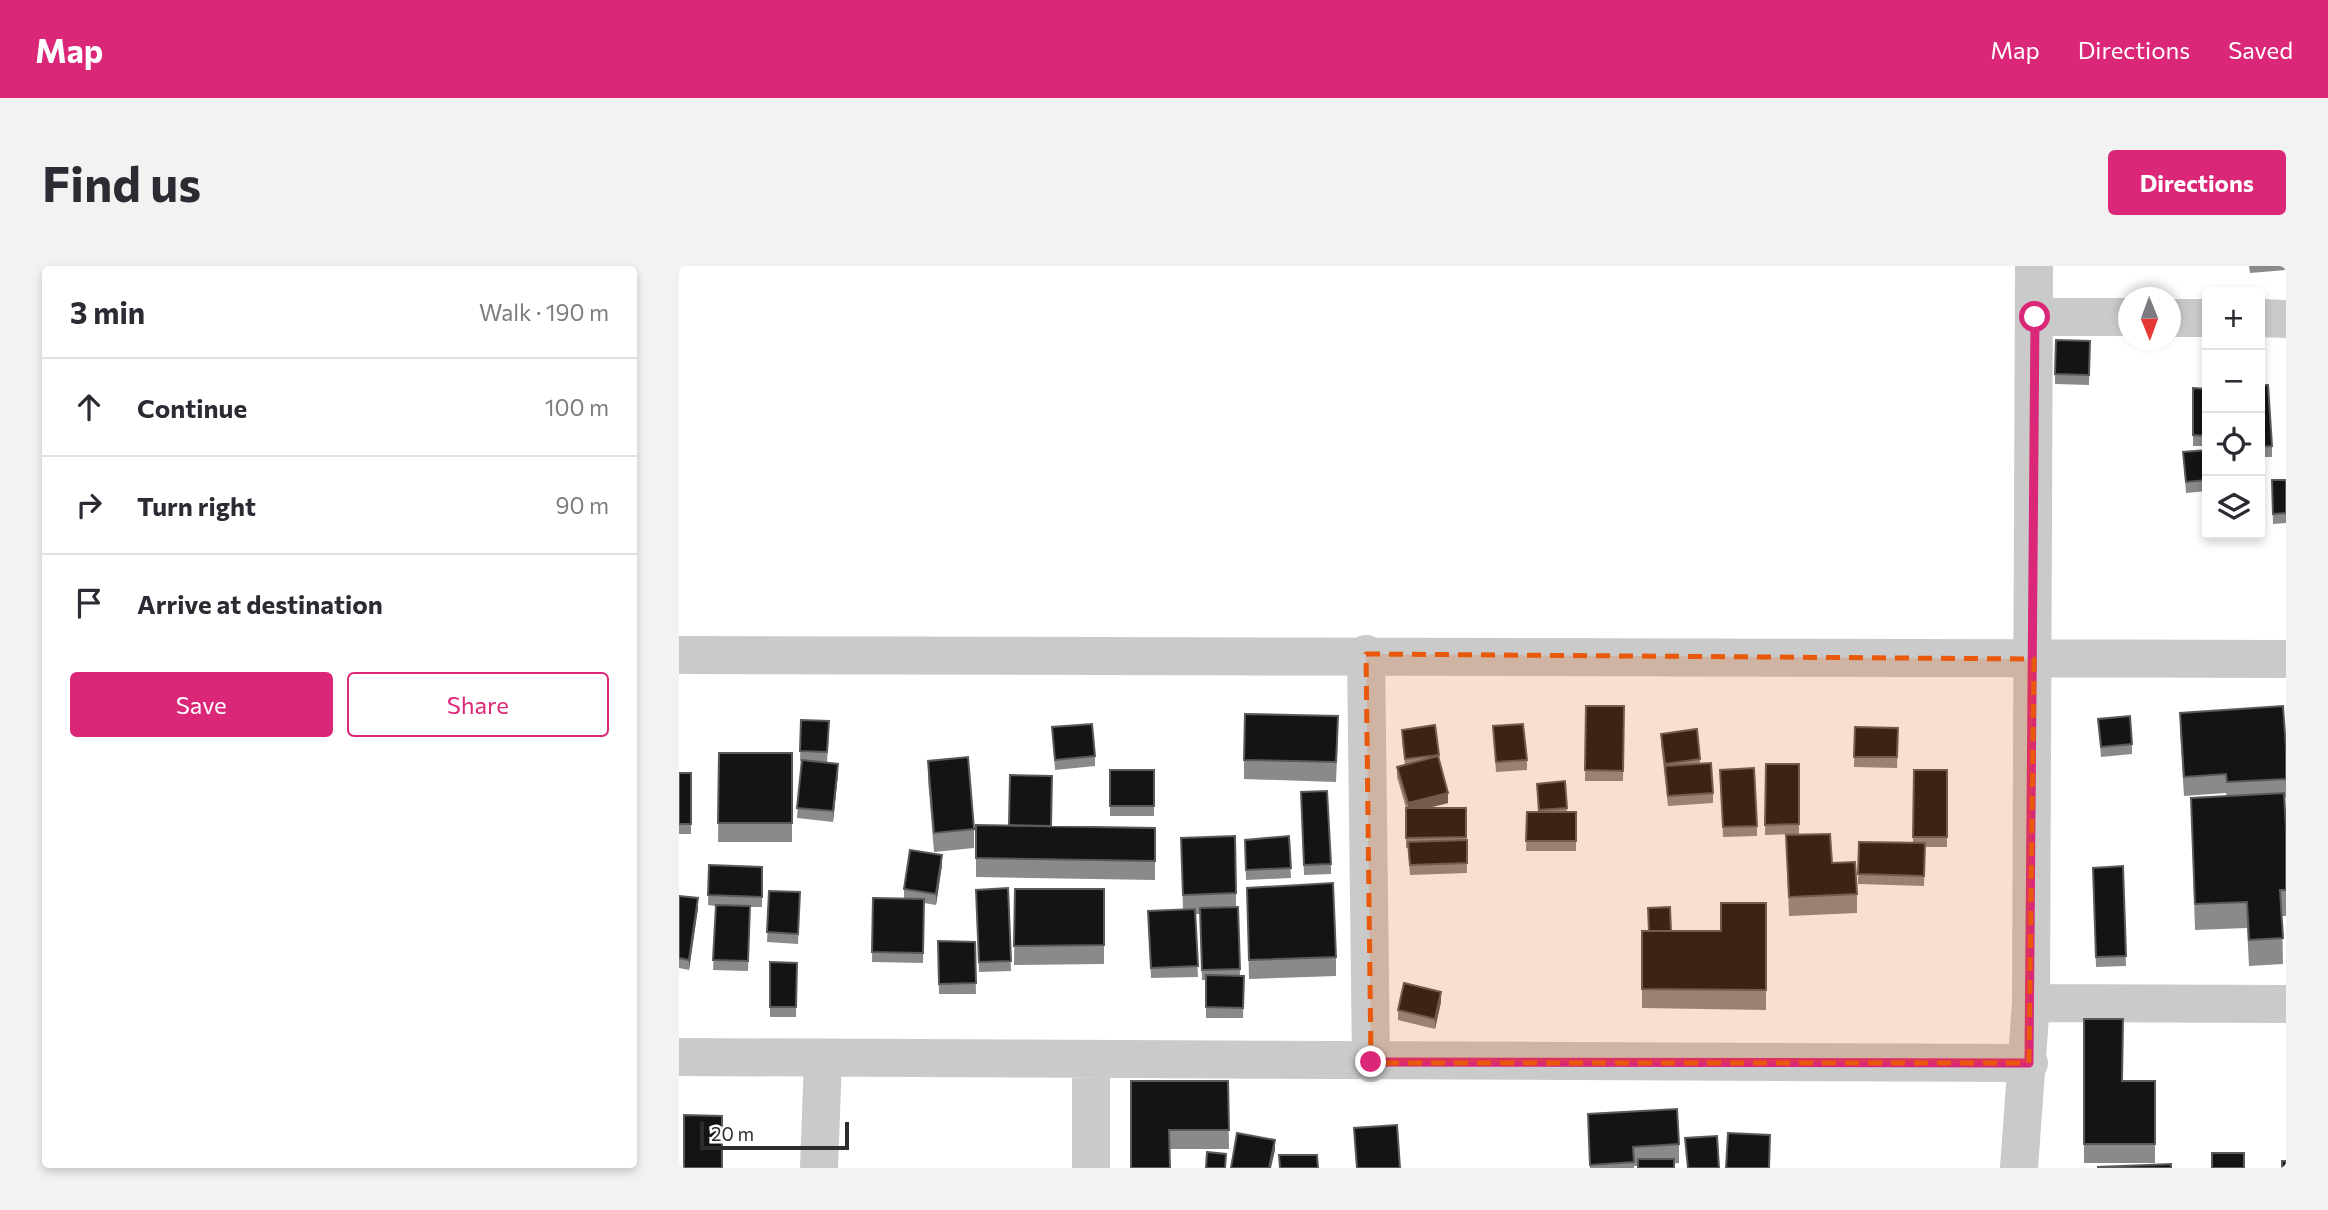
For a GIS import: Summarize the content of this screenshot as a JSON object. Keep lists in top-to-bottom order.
{
  "scale_bar": "20 m",
  "north": "bottom",
  "page": {
    "header": "Map",
    "nav": ["Map", "Directions", "Saved"],
    "buttons": [
      "Directions",
      ["Save", "Share"]
    ],
    "title": "Find us",
    "heading": ["3 min", "Walk · 190 m"],
    "map_buttons": ["+", "−"],
    "list": [
      ["Continue", "100 m"],
      ["Turn right", "90 m"],
      "Arrive at destination"
    ],
    "scale": "20 m"
  }
}
